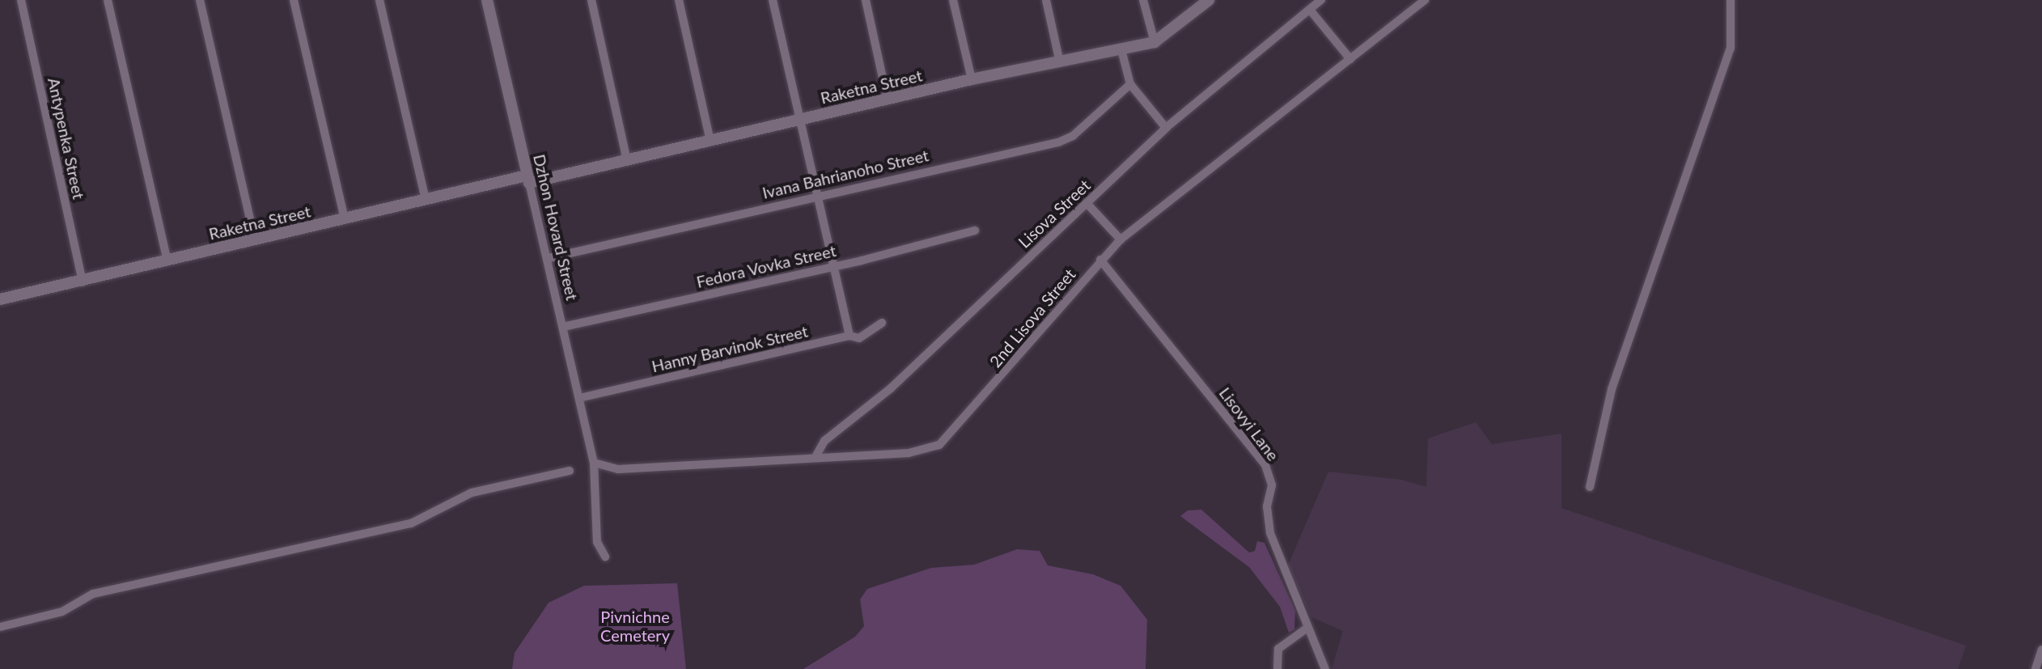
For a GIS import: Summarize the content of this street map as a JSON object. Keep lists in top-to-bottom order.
{
  "streets": {
    "street": [
      "Raketna Street",
      "Antypenka Street",
      "Ivana Bahrianoho Street",
      "Lisova Street",
      "Dzhon Hovard Street",
      "Fedora Vovka Street",
      "2nd Lisova Street",
      "Hanny Barvinok Street",
      "Lisovyi Lane"
    ]
  },
  "crossings": [
    ["Raketna Street", "Antypenka Street"],
    ["Raketna Street", "Dzhon Hovard Street"],
    ["Ivana Bahrianoho Street", "Dzhon Hovard Street"],
    ["Lisova Street", "2nd Lisova Street"],
    ["Dzhon Hovard Street", "Fedora Vovka Street"],
    ["Dzhon Hovard Street", "2nd Lisova Street"],
    ["Dzhon Hovard Street", "Hanny Barvinok Street"],
    ["2nd Lisova Street", "Lisovyi Lane"]
  ],
  "parks": ["Pivnichne Cemetery"]
}
